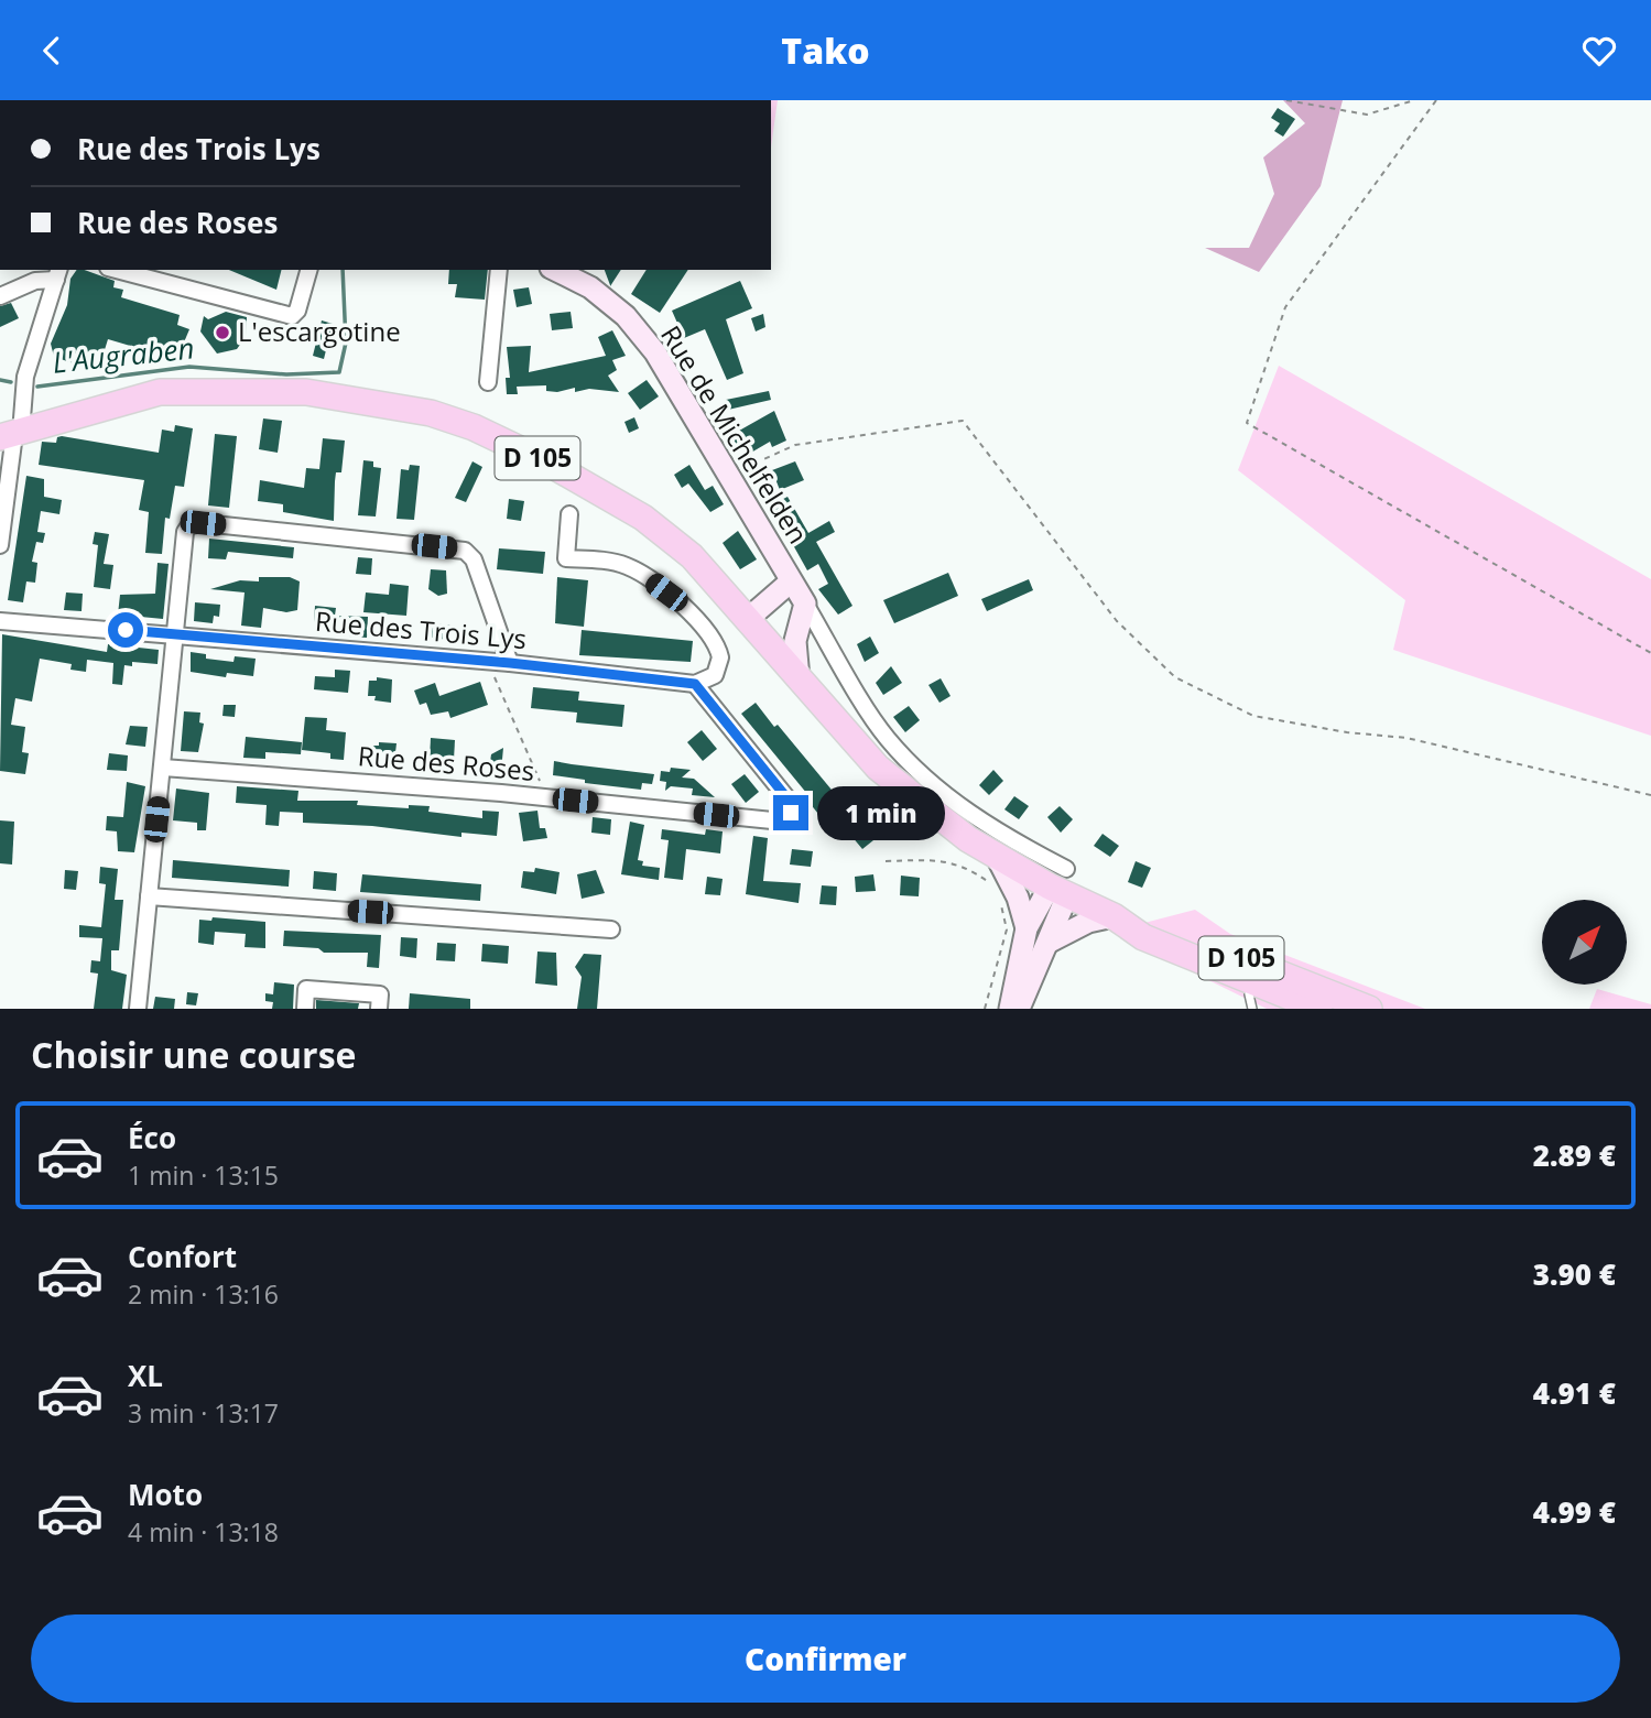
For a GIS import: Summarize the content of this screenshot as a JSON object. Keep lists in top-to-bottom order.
{
  "streets": {
    "main road": ["D 105"],
    "street": ["Rue de Michelfelden", "Rue des Trois Lys", "Rue des Roses"]
  },
  "crossings": [
    ["Rue des Trois Lys", "Rue des Roses"]
  ],
  "water": ["L'Augraben"],
  "places": ["L'escargotine"],
  "north": "top right",
  "page": {
    "header": "Tako",
    "banner": ["Rue des Trois Lys", "Rue des Roses"],
    "bubble": "1 min",
    "heading": "Choisir une course",
    "list": [
      {
        "name": "Éco",
        "note": "1 min · 13:15",
        "value": "2.89 €"
      },
      {
        "name": "Confort",
        "note": "2 min · 13:16",
        "value": "3.90 €"
      },
      {
        "name": "XL",
        "note": "3 min · 13:17",
        "value": "4.91 €"
      },
      {
        "name": "Moto",
        "note": "4 min · 13:18",
        "value": "4.99 €"
      }
    ],
    "buttons": "Confirmer"
  }
}
